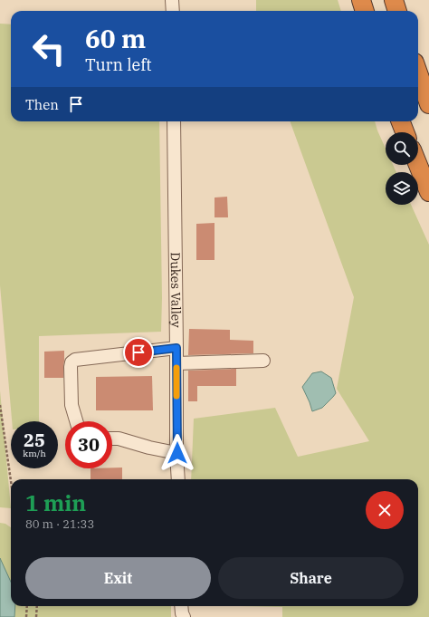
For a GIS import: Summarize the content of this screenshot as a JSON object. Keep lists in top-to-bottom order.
{
  "streets": {
    "street": ["Dukes Valley"]
  },
  "page": {
    "turn": ["60 m", "Turn left"],
    "then": "Then",
    "speed": "25 km/h",
    "limit": "30",
    "heading": ["1 min", "80 m · 21:33"],
    "buttons": ["Exit", "Share"]
  }
}
